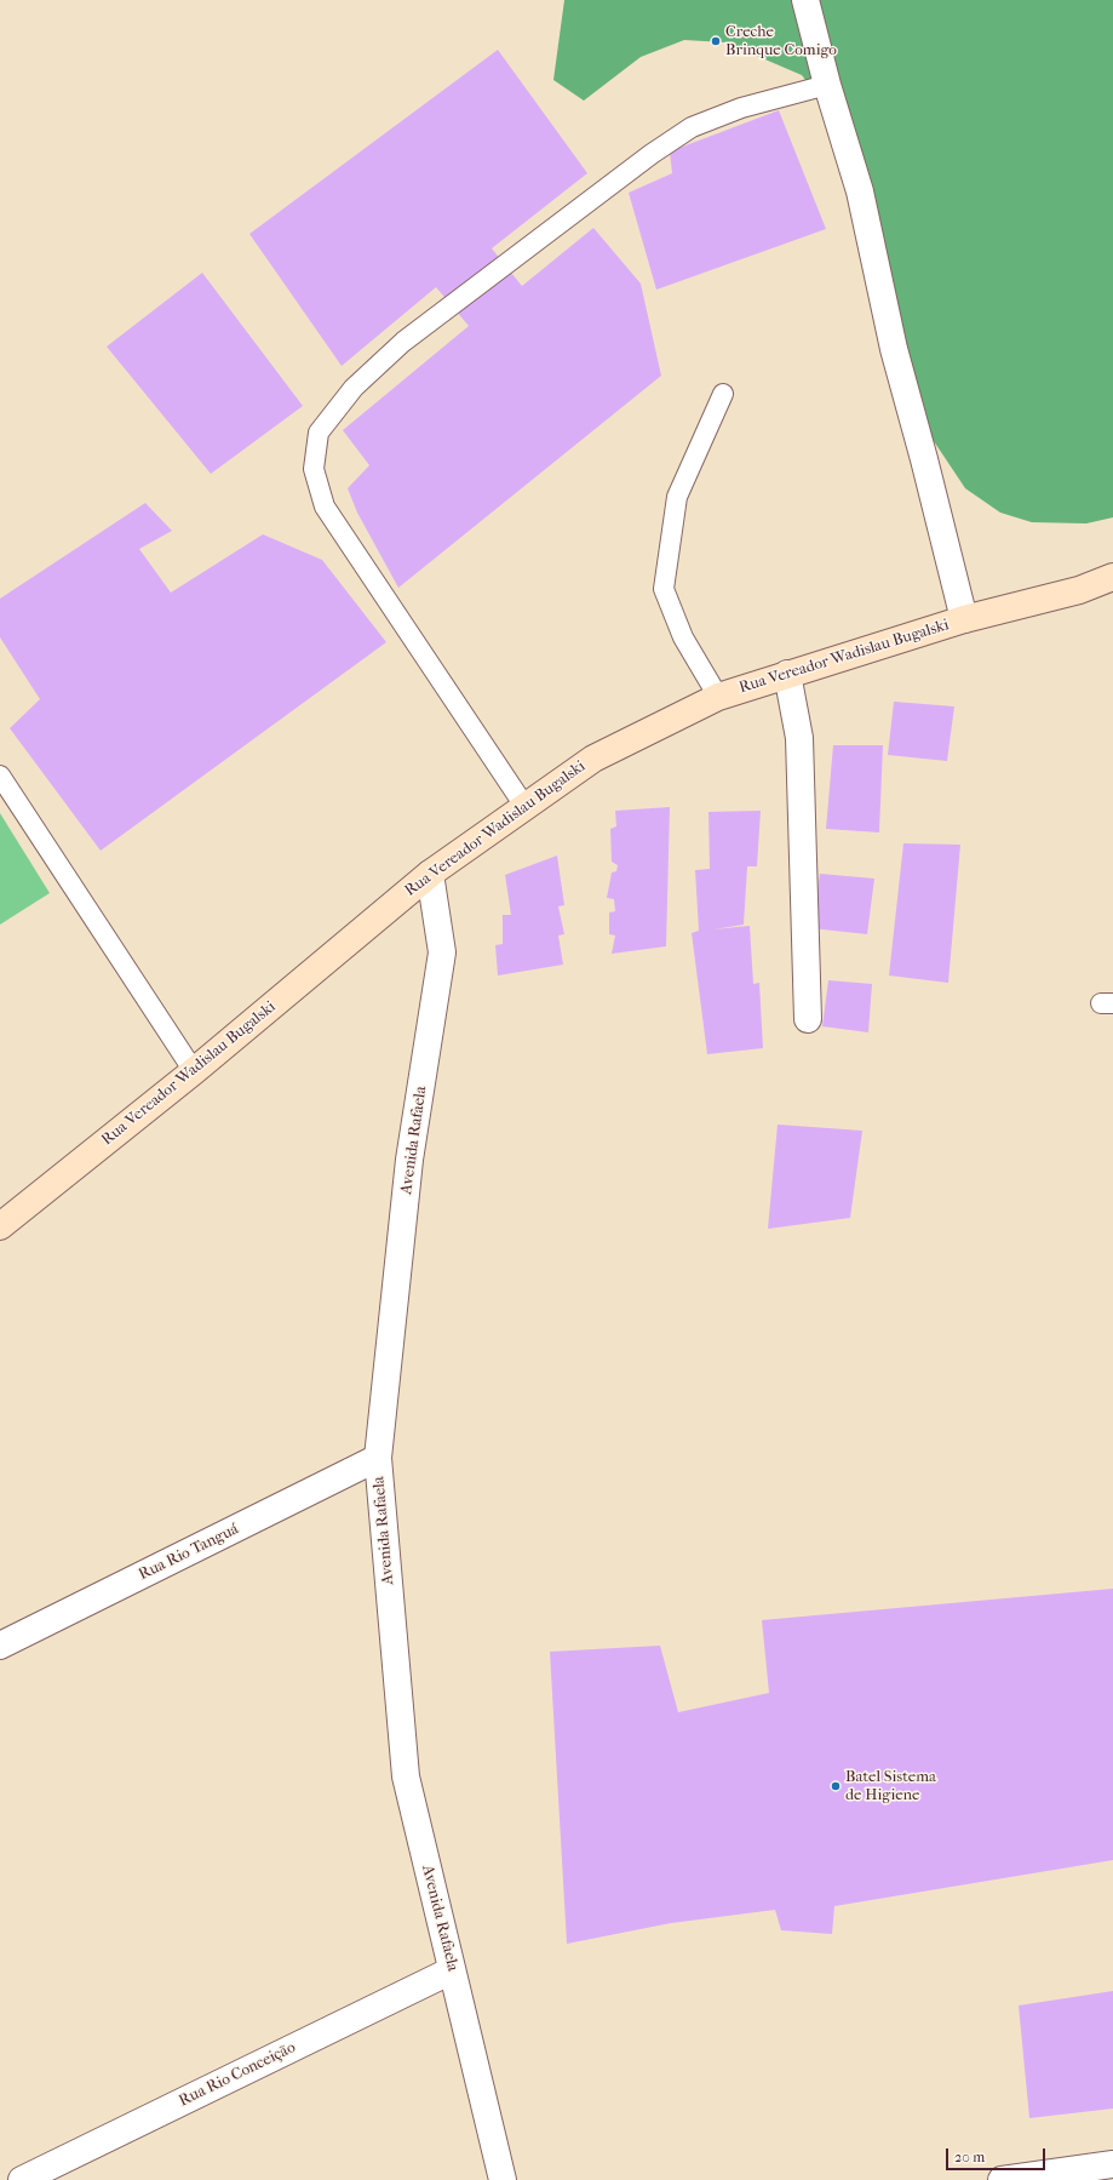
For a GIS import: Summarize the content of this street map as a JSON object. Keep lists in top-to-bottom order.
{
  "streets": {
    "main road": ["Rua Vereador Wadislau Bugalski"],
    "street": ["Avenida Rafaela", "Rua Rio Tanguá", "Rua Rio Conceição"]
  },
  "crossings": [
    ["Rua Vereador Wadislau Bugalski", "Avenida Rafaela"],
    ["Avenida Rafaela", "Rua Rio Tanguá"],
    ["Avenida Rafaela", "Rua Rio Conceição"]
  ],
  "places": ["Creche Brinque Comigo", "Batel Sistema de Higiene"],
  "scale_bar": "20 m"
}
